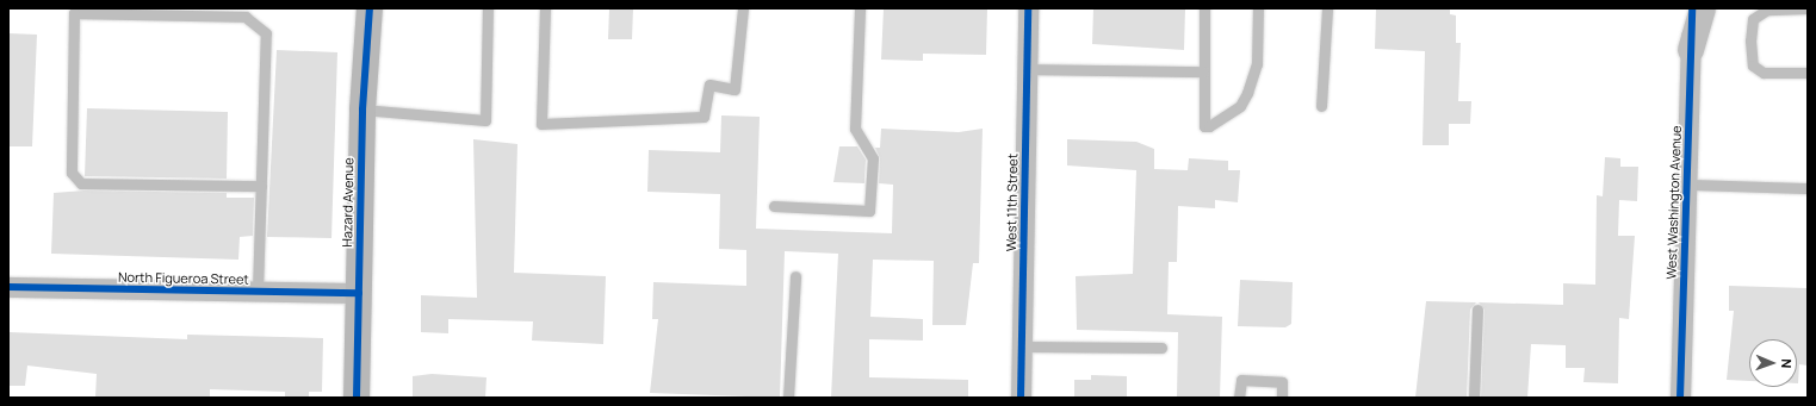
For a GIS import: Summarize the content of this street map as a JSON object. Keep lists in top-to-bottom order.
{
  "streets": {
    "street": [
      "Hazard Avenue",
      "West 11th Street",
      "West Washington Avenue",
      "North Figueroa Street"
    ]
  },
  "crossings": [
    ["Hazard Avenue", "North Figueroa Street"]
  ],
  "north": "right"
}
